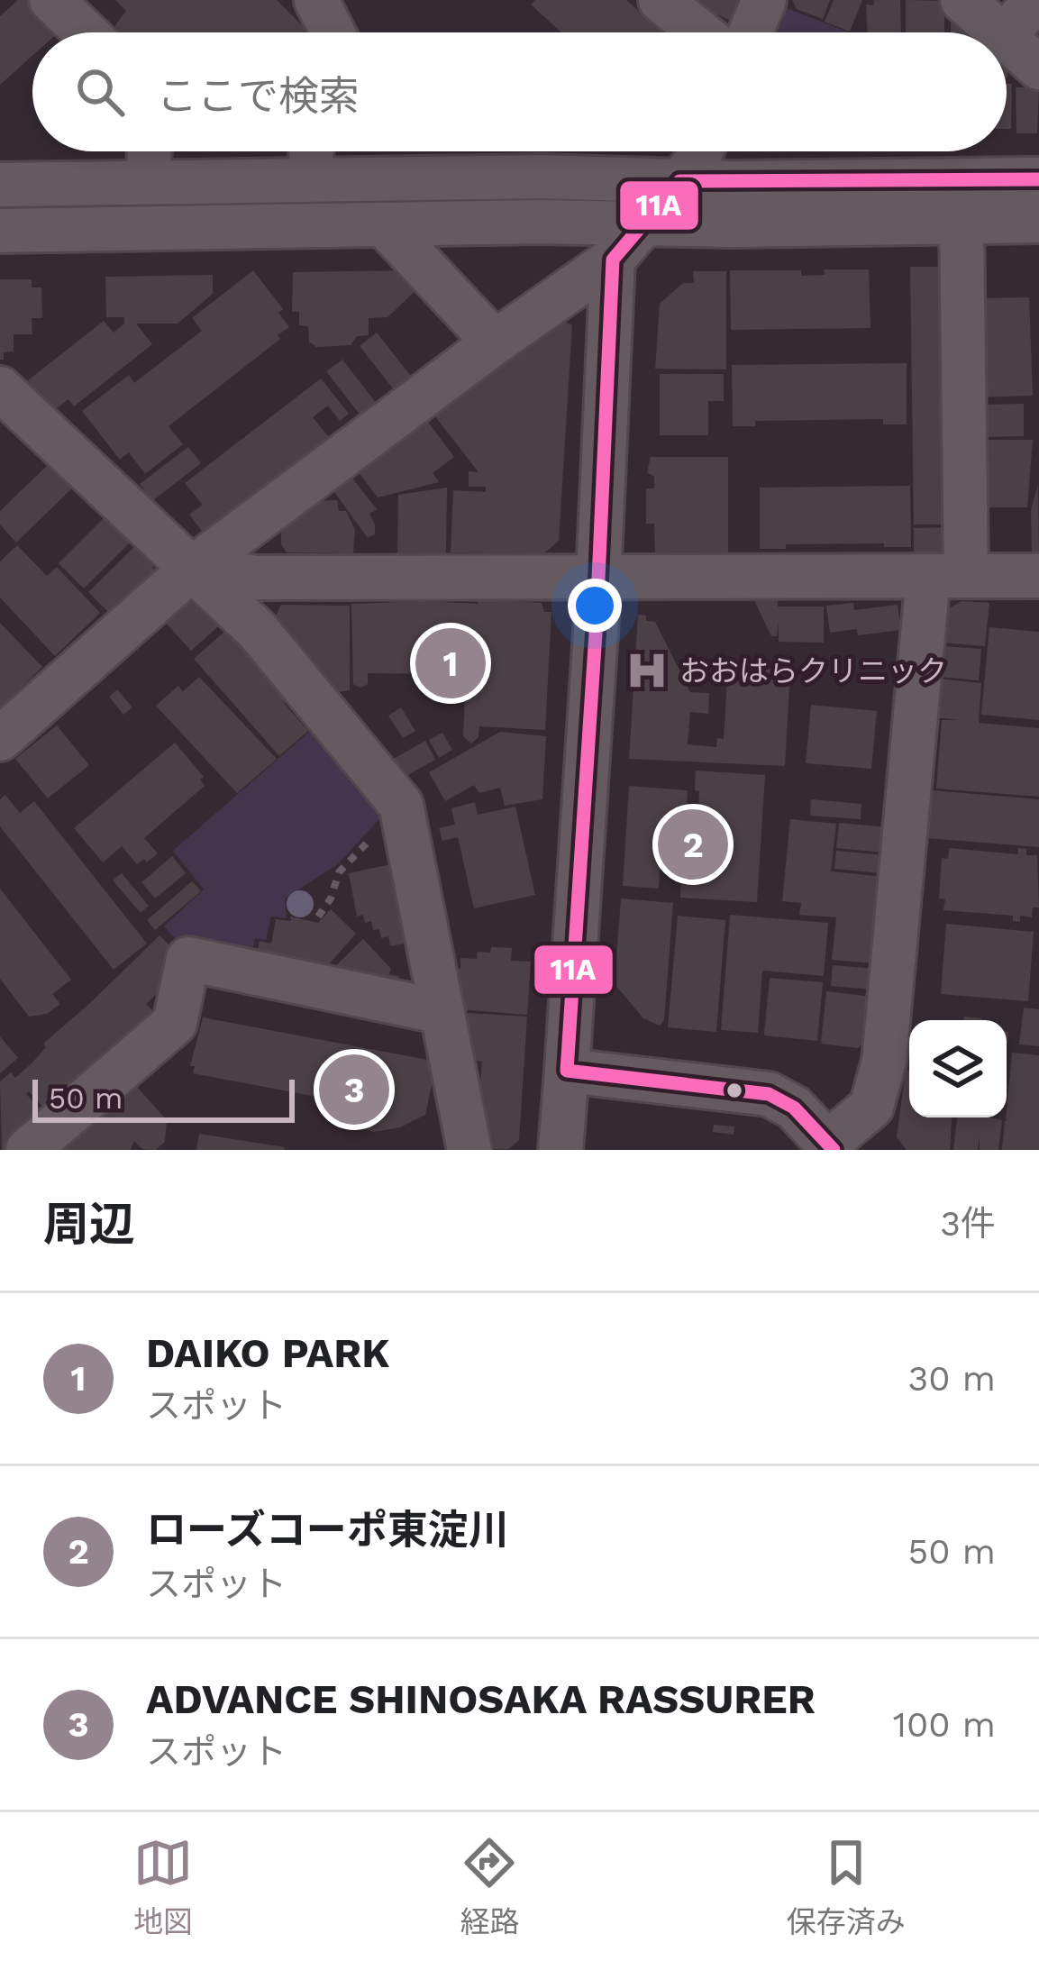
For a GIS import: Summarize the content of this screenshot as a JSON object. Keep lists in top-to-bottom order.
{
  "places": {
    "hospital": ["おおはらクリニック"]
  },
  "lines": ["transit line 11A"],
  "scale_bar": "50 m",
  "page": {
    "search": "ここで検索",
    "pins": ["1", "2", "3"],
    "scale": "50 m",
    "heading": ["周辺", "3件"],
    "list": [
      {
        "mark": "1",
        "name": "DAIKO PARK",
        "note": "スポット",
        "value": "30 m"
      },
      {
        "mark": "2",
        "name": "ローズコーポ東淀川",
        "note": "スポット",
        "value": "50 m"
      },
      {
        "mark": "3",
        "name": "ADVANCE SHINOSAKA RASSURER",
        "note": "スポット",
        "value": "100 m"
      }
    ],
    "nav": ["地図", "経路", "保存済み"]
  }
}
